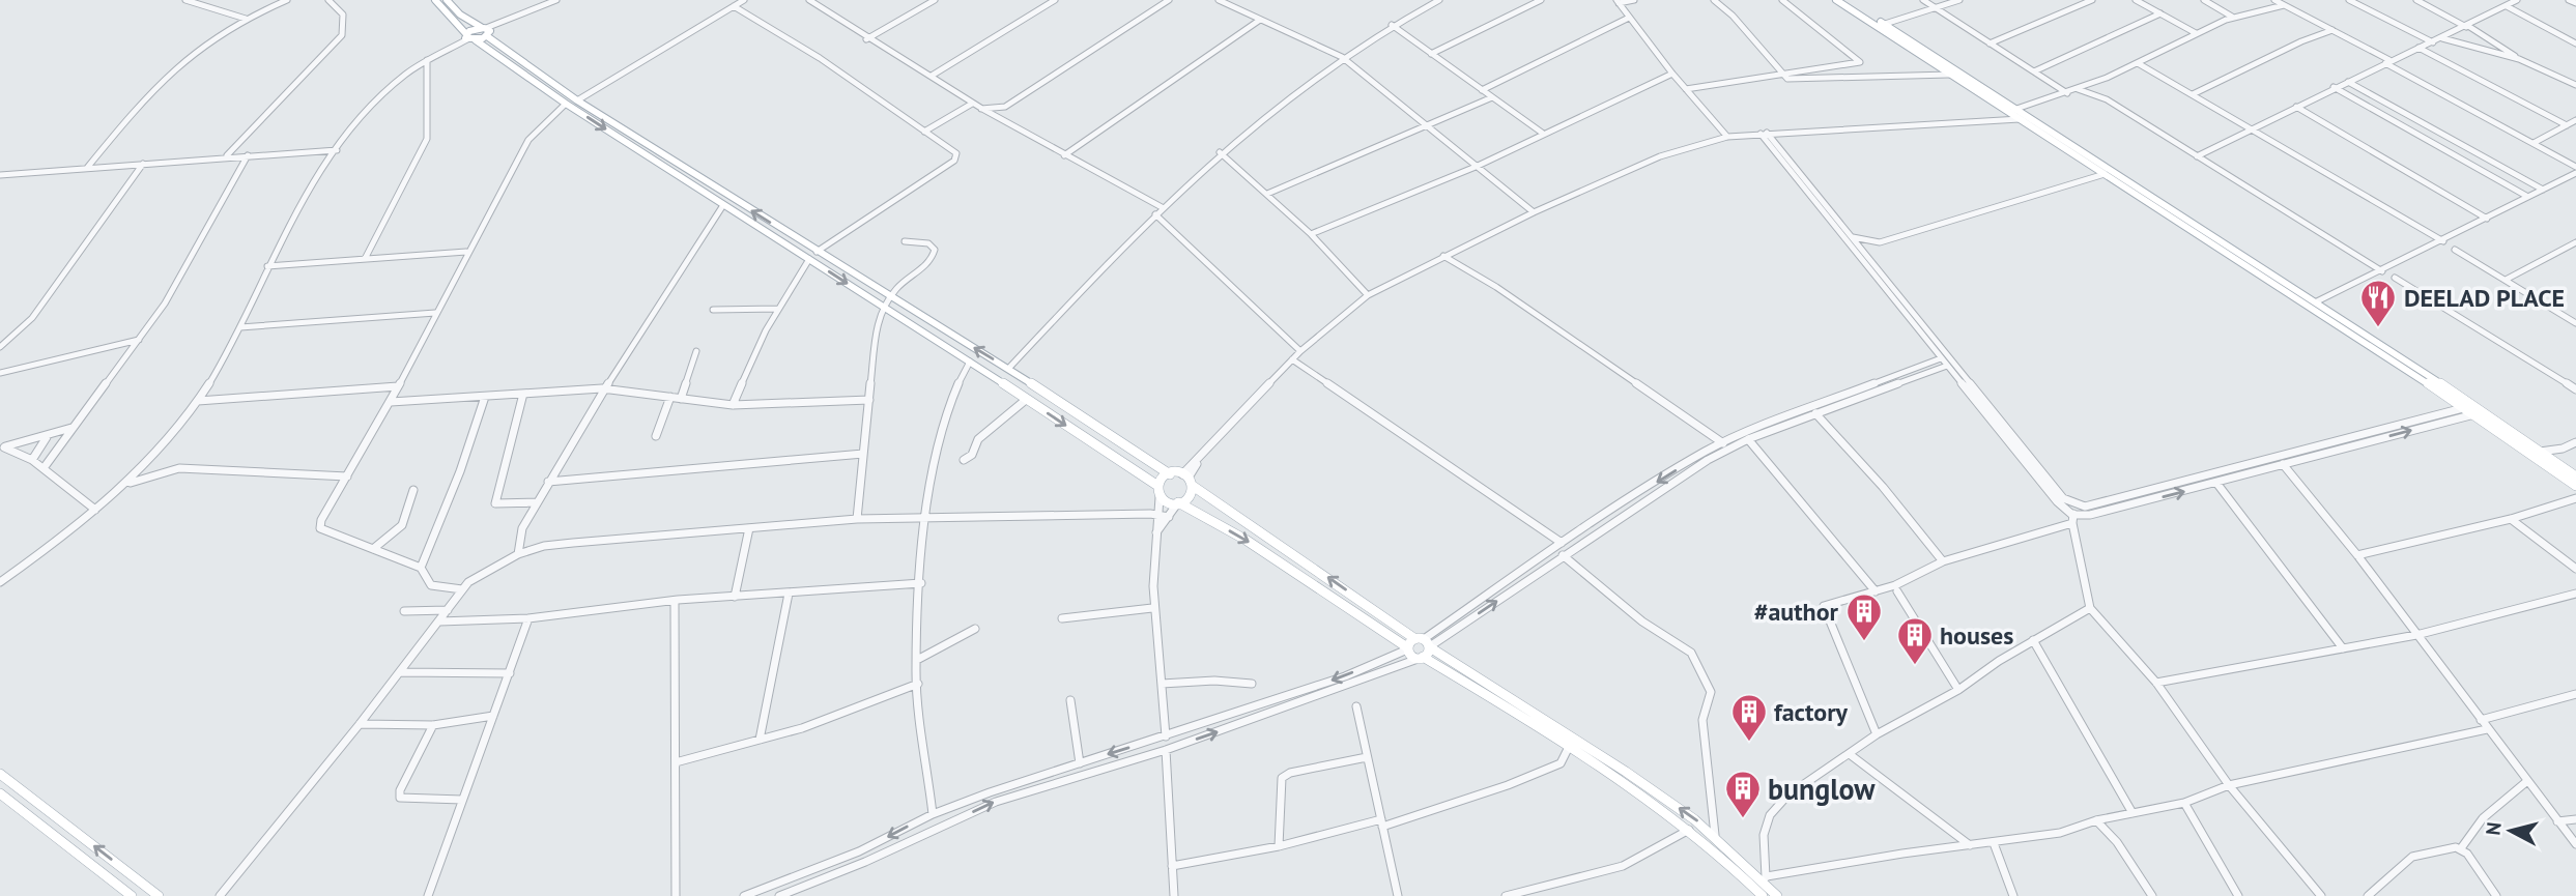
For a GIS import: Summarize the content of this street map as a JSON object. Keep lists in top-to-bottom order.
{
  "places": {
    "restaurant": ["DEELAD PLACE"],
    "building": [
      "#author",
      "houses",
      "factory",
      "bunglow"
    ]
  },
  "north": "left"
}
